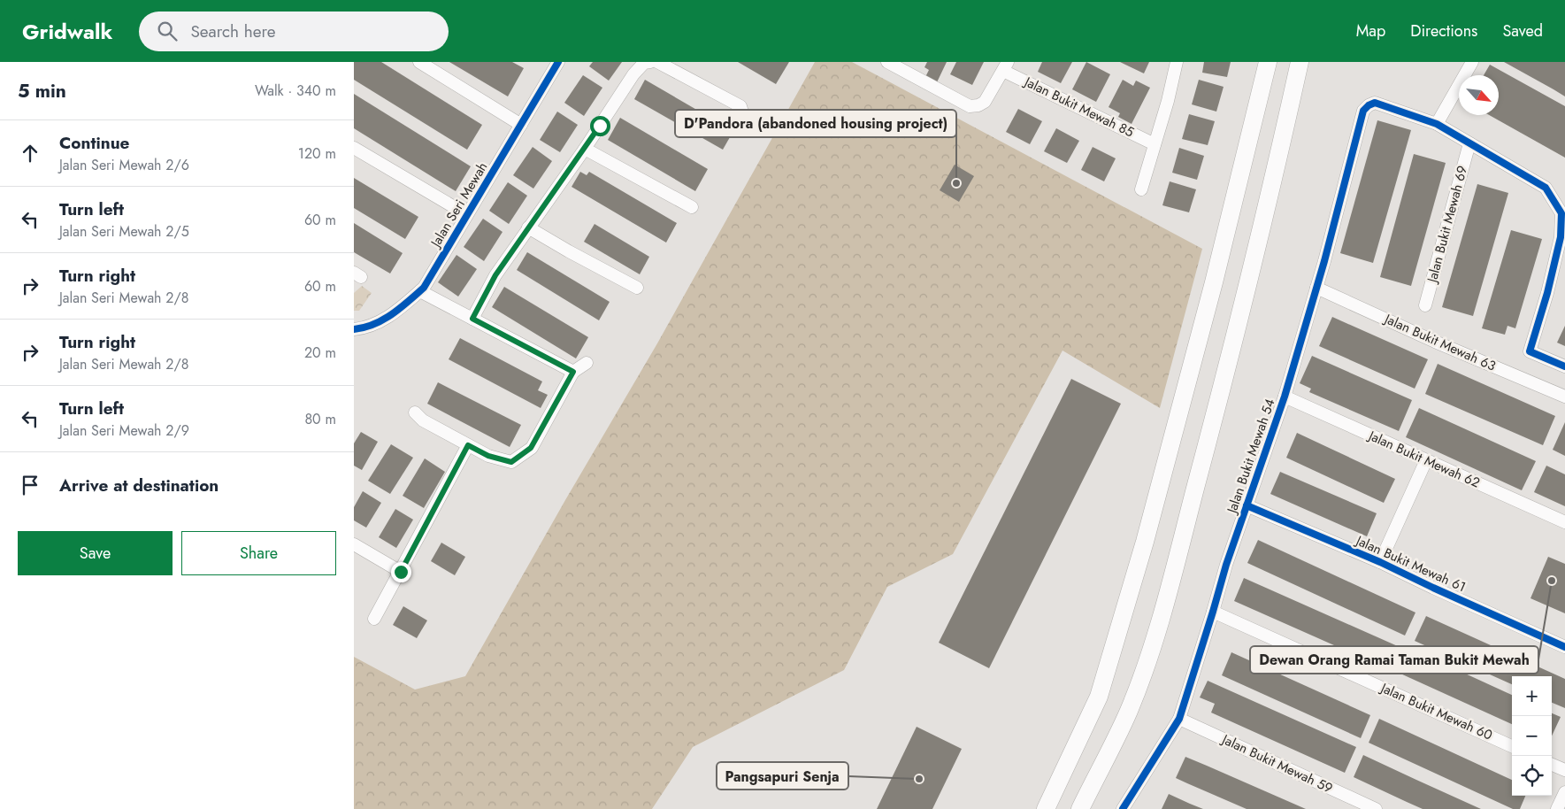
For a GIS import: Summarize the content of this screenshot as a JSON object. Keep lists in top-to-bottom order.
{
  "streets": {
    "street": [
      "Jalan Bukit Mewah 85",
      "Jalan Seri Mewah",
      "Jalan Bukit Mewah 69",
      "Jalan Bukit Mewah 63",
      "Jalan Bukit Mewah 54",
      "Jalan Bukit Mewah 62",
      "Jalan Bukit Mewah 61",
      "Jalan Bukit Mewah 60",
      "Jalan Bukit Mewah 59"
    ]
  },
  "crossings": [
    ["Jalan Bukit Mewah 63", "Jalan Bukit Mewah 54"],
    ["Jalan Bukit Mewah 54", "Jalan Bukit Mewah 62"],
    ["Jalan Bukit Mewah 54", "Jalan Bukit Mewah 61"],
    ["Jalan Bukit Mewah 54", "Jalan Bukit Mewah 60"],
    ["Jalan Bukit Mewah 54", "Jalan Bukit Mewah 59"]
  ],
  "places": ["D'Pandora (abandoned housing project)", "Dewan Orang Ramai Taman Bukit Mewah", "Pangsapuri Senja"],
  "north": "bottom right",
  "page": {
    "header": "Gridwalk",
    "search": "Search here",
    "nav": ["Map", "Directions", "Saved"],
    "heading": ["5 min", "Walk · 340 m"],
    "list": [
      ["Continue", "Jalan Seri Mewah 2/6", "120 m"],
      ["Turn left", "Jalan Seri Mewah 2/5", "60 m"],
      ["Turn right", "Jalan Seri Mewah 2/8", "60 m"],
      ["Turn right", "Jalan Seri Mewah 2/8", "20 m"],
      ["Turn left", "Jalan Seri Mewah 2/9", "80 m"],
      "Arrive at destination"
    ],
    "buttons": ["Save", "Share"],
    "map_buttons": ["+", "−"]
  }
}
